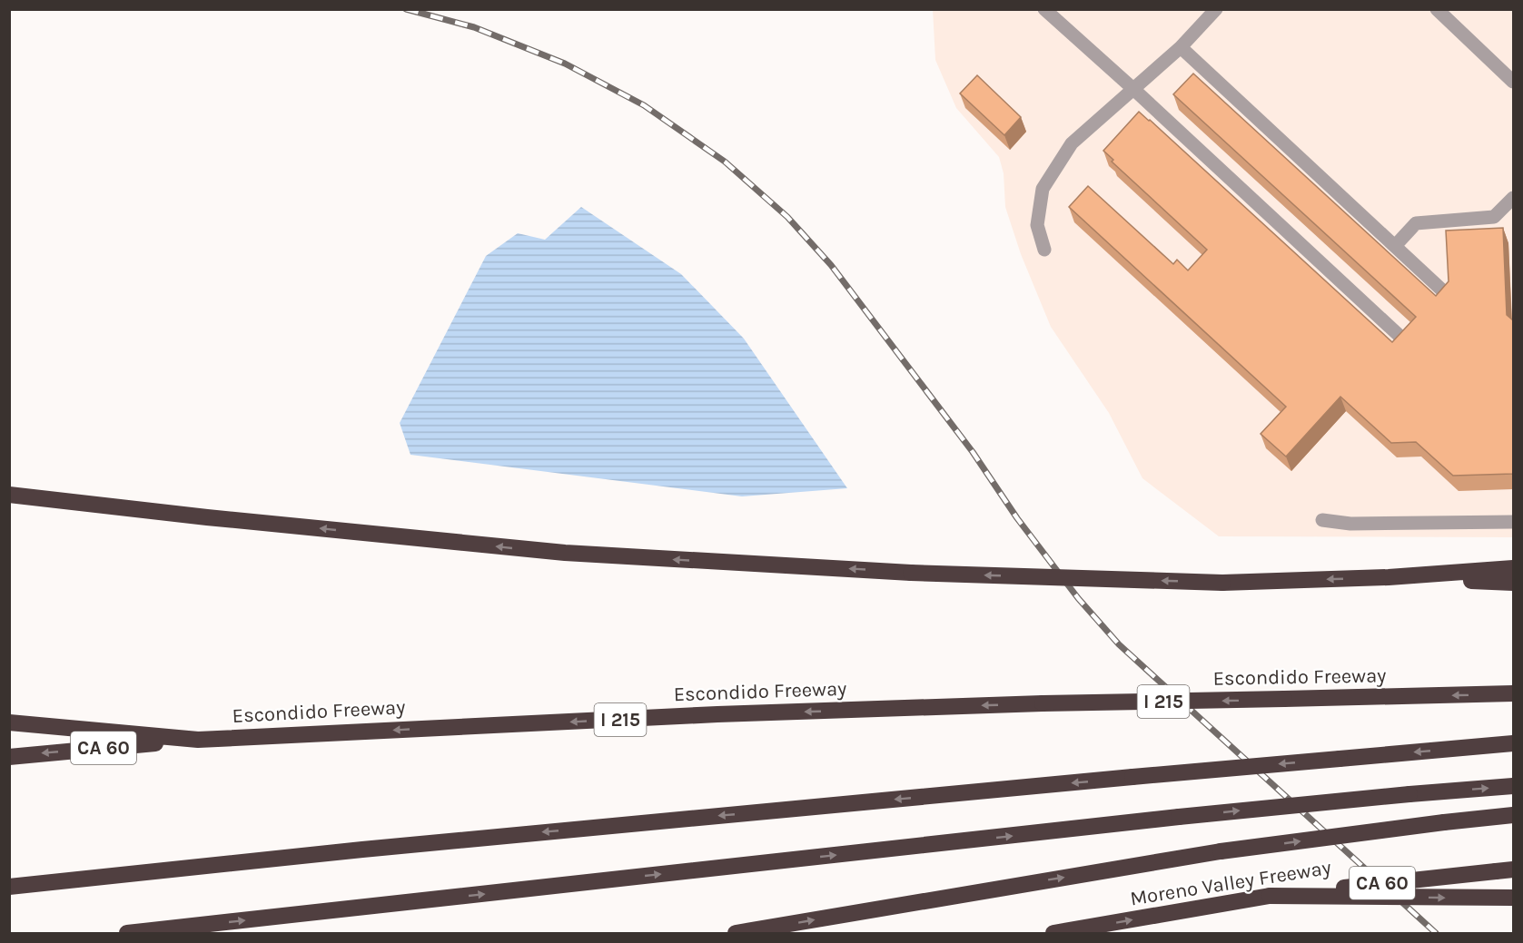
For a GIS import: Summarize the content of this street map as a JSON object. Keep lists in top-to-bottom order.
{
  "streets": {
    "highway": [
      "Escondido Freeway",
      "I 215",
      "CA 60",
      "Moreno Valley Freeway"
    ]
  },
  "crossings": [
    ["Escondido Freeway", "CA 60"]
  ]
}
